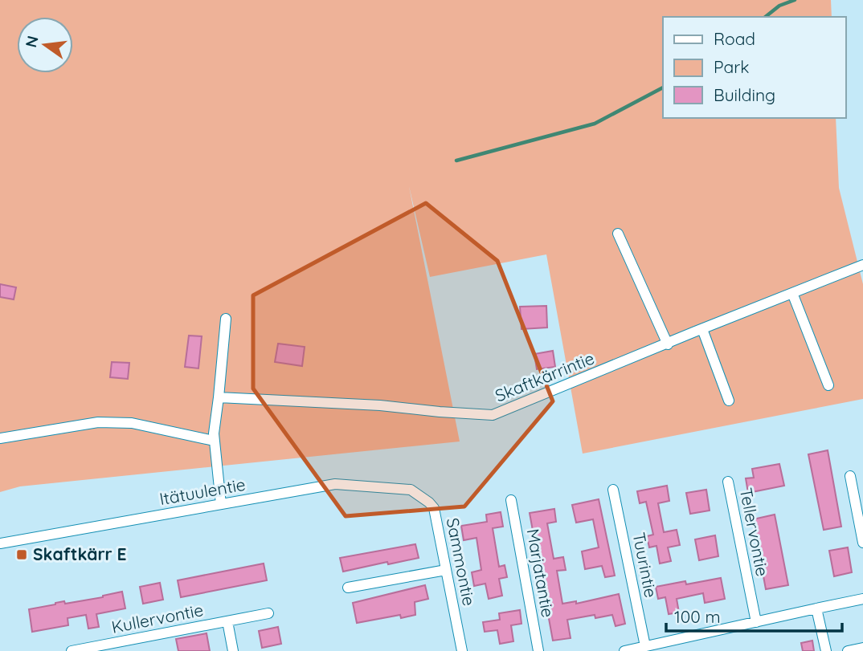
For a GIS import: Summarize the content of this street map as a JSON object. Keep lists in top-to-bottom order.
{
  "streets": {
    "street": [
      "Skaftkärrintie",
      "Itätuulentie",
      "Tellervontie",
      "Sammontie",
      "Tuurintie",
      "Marjatantie",
      "Kullervontie"
    ]
  },
  "crossings": [
    ["Itätuulentie", "Sammontie"]
  ],
  "places": {
    "transit": ["Skaftkärr E"]
  },
  "legend": ["Road", "Park", "Building"],
  "scale_bar": "100 m",
  "north": "left"
}
